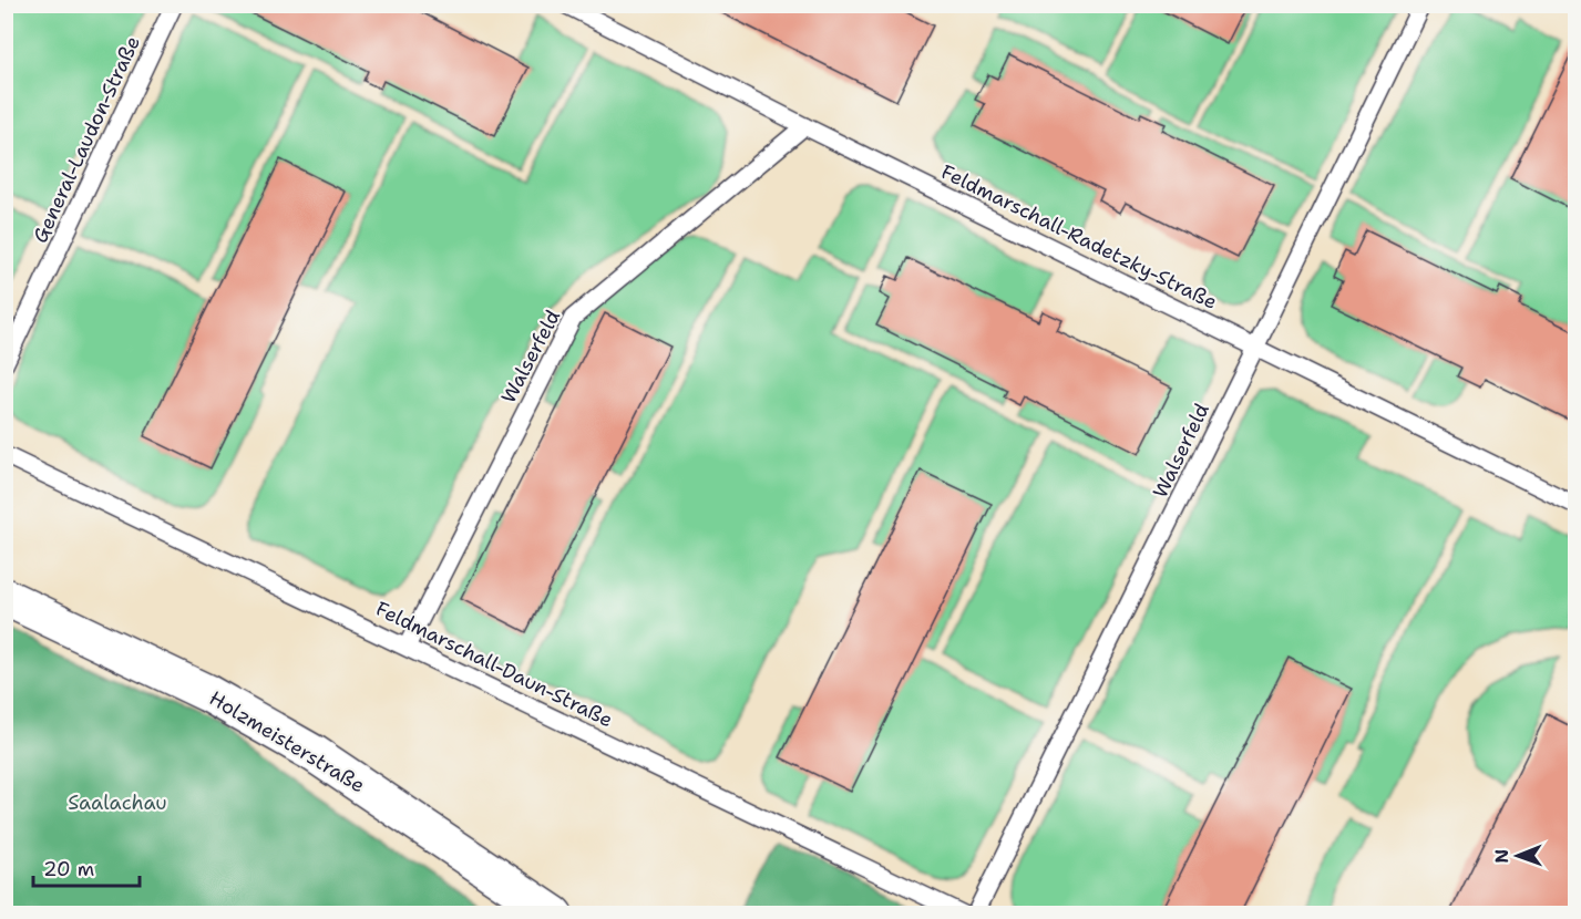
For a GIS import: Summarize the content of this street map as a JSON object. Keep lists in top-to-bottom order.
{
  "streets": {
    "street": ["Holzmeisterstraße"],
    "lane": [
      "General-Laudon-Straße",
      "Feldmarschall-Radetzky-Straße",
      "Walserfeld",
      "Feldmarschall-Daun-Straße"
    ]
  },
  "crossings": [
    ["Feldmarschall-Radetzky-Straße", "Walserfeld"],
    ["Walserfeld", "Feldmarschall-Daun-Straße"]
  ],
  "parks": ["Saalachau"],
  "scale_bar": "20 m",
  "north": "left"
}
